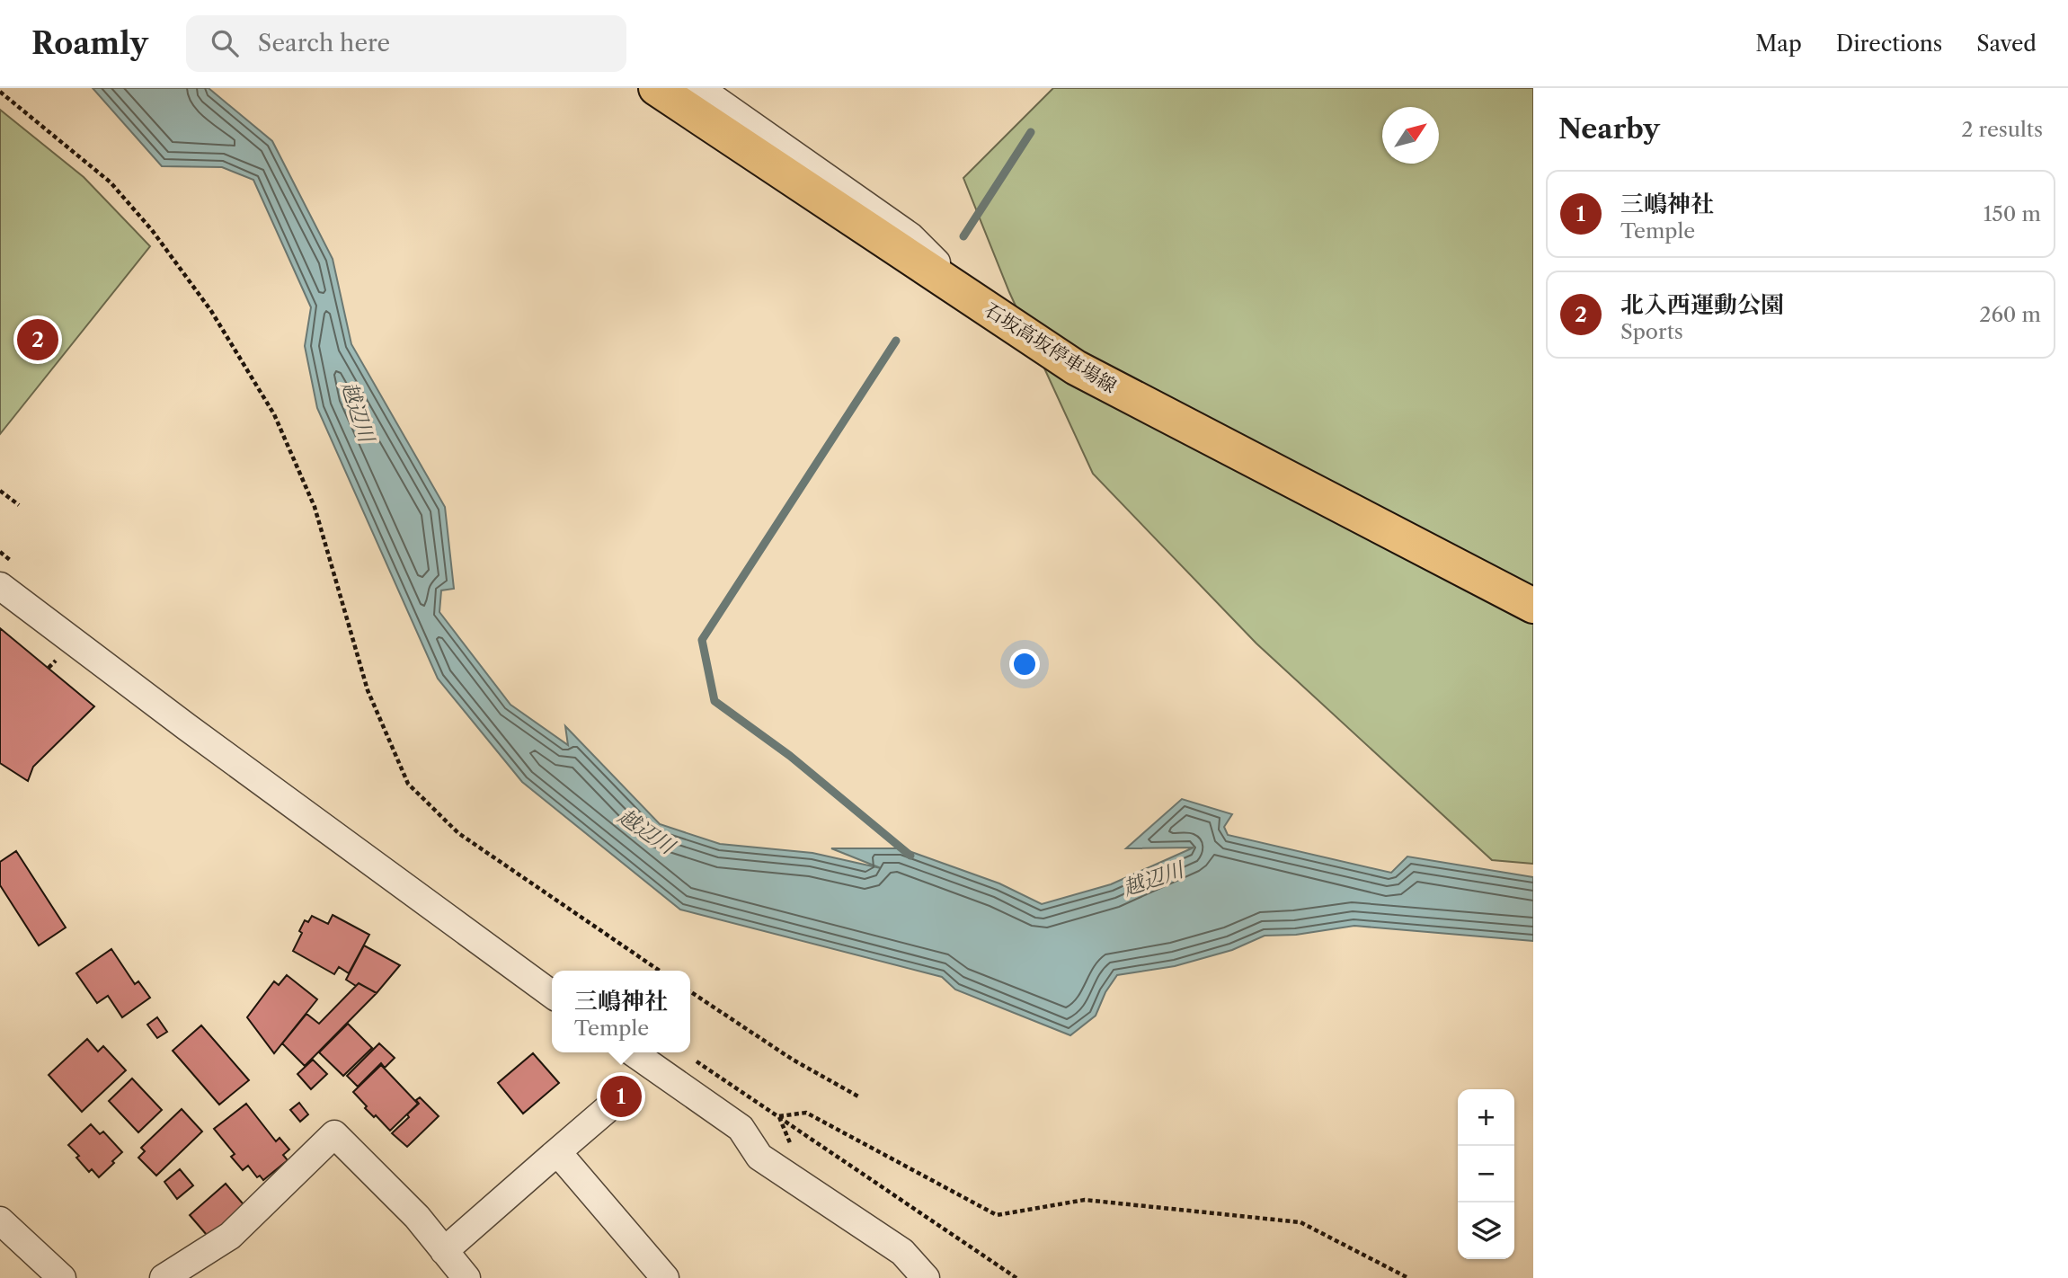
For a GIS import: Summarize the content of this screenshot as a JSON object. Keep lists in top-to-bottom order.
{
  "streets": {
    "main road": ["石坂高坂停車場線"]
  },
  "water": ["越辺川"],
  "north": "top right",
  "page": {
    "header": "Roamly",
    "search": "Search here",
    "nav": ["Map", "Directions", "Saved"],
    "heading": ["Nearby", "2 results"],
    "list": [
      {
        "mark": "1",
        "name": "三嶋神社",
        "note": "Temple",
        "value": "150 m"
      },
      {
        "mark": "2",
        "name": "北入西運動公園",
        "note": "Sports",
        "value": "260 m"
      }
    ],
    "pins": ["2", "1"],
    "popup": ["三嶋神社", "Temple"],
    "map_buttons": ["+", "−"]
  }
}
